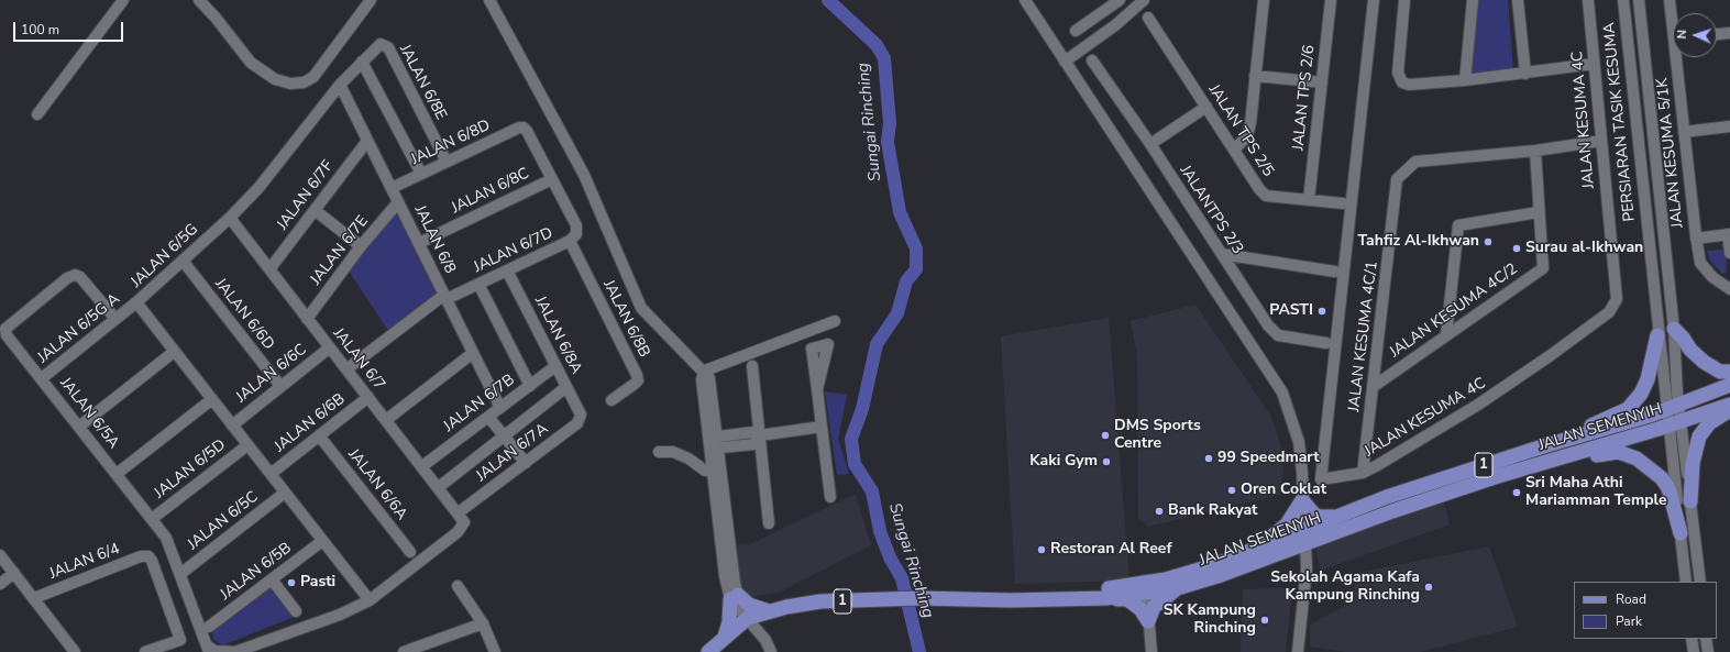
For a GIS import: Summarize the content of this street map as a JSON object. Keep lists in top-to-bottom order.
{
  "streets": {
    "main road": ["JALAN SEMENYIH", "1"],
    "street": [
      "JALAN 6/8E",
      "JALAN TPS 2/6",
      "JALAN KESUMA 4C",
      "PERSIARAN TASIK KESUMA",
      "JALAN TPS 2/5",
      "JALAN 6/8D",
      "JALAN KESUMA 5/1K",
      "JALAN 6/8C",
      "JALAN 6/7F",
      "JALANTPS 2/3",
      "JALAN 6/8",
      "JALAN 6/7E",
      "JALAN 6/7D",
      "JALAN 6/5G",
      "JALAN KESUMA 4C/2",
      "JALAN 6/6D",
      "JALAN 6/8B",
      "JALAN 6/5G A",
      "JALAN 6/8A",
      "JALAN KESUMA 4C/1",
      "JALAN 6/7",
      "JALAN 6/6C",
      "JALAN 6/7B",
      "JALAN 6/5A",
      "JALAN 6/6B",
      "JALAN 6/7A",
      "JALAN 6/5D",
      "JALAN 6/6A",
      "JALAN 6/5C",
      "JALAN 6/4",
      "JALAN 6/5B"
    ]
  },
  "crossings": [
    ["JALAN 6/8E", "JALAN 6/8D"],
    ["JALAN 6/8E", "JALAN 6/5G"],
    ["JALAN TPS 2/6", "JALAN TPS 2/5"],
    ["JALAN KESUMA 4C", "JALAN KESUMA 4C/1"],
    ["PERSIARAN TASIK KESUMA", "JALAN SEMENYIH"],
    ["JALAN 6/8D", "JALAN 6/8C"],
    ["JALAN 6/8D", "JALAN 6/8"],
    ["JALAN 6/8C", "JALAN 6/8"],
    ["JALAN 6/7F", "JALAN 6/8"],
    ["JALAN 6/7F", "JALAN 6/7"],
    ["JALAN 6/8", "JALAN 6/7E"],
    ["JALAN 6/8", "JALAN 6/7D"],
    ["JALAN 6/8", "JALAN 6/5G"],
    ["JALAN 6/8", "JALAN 6/7B"],
    ["JALAN 6/7E", "JALAN 6/7"],
    ["JALAN 6/7D", "JALAN 6/8B"],
    ["JALAN 6/7D", "JALAN 6/8A"],
    ["JALAN 6/7D", "JALAN 6/7"],
    ["JALAN 6/5G", "JALAN 6/6D"],
    ["JALAN 6/5G", "JALAN 6/5G A"],
    ["JALAN 6/5G", "JALAN 6/7"],
    ["JALAN 6/5G", "JALAN 6/6C"],
    ["JALAN 6/5G", "JALAN 6/6B"],
    ["JALAN 6/5G", "JALAN 6/7A"],
    ["JALAN 6/5G", "JALAN 6/5D"],
    ["JALAN 6/5G", "JALAN 6/5C"],
    ["JALAN 6/5G", "JALAN 6/5B"],
    ["JALAN KESUMA 4C/2", "JALAN KESUMA 4C/1"],
    ["JALAN 6/6D", "JALAN 6/6C"],
    ["JALAN 6/5G A", "JALAN 6/5A"],
    ["JALAN 6/8A", "JALAN 6/7B"],
    ["JALAN 6/8A", "JALAN 6/7A"],
    ["JALAN 6/7", "JALAN 6/6C"],
    ["JALAN 6/7", "JALAN 6/7B"],
    ["JALAN 6/7", "JALAN 6/6B"],
    ["JALAN 6/7", "JALAN 6/7A"],
    ["JALAN 6/5A", "JALAN 6/7A"],
    ["JALAN 6/5A", "JALAN 6/5D"],
    ["JALAN 6/5A", "JALAN 6/5C"],
    ["JALAN 6/6B", "JALAN 6/6A"],
    ["JALAN SEMENYIH", "1"]
  ],
  "water": ["Sungai Rinching"],
  "places": [
    "Tahfiz Al-Ikhwan",
    "Surau al-Ikhwan",
    "PASTI",
    "DMS Sports Centre",
    "99 Speedmart",
    "Kaki Gym",
    "Oren Coklat",
    "Sri Maha Athi Mariamman Temple",
    "Bank Rakyat",
    "Restoran Al Reef",
    "Pasti",
    "Sekolah Agama Kafa Kampung Rinching",
    "SK Kampung Rinching"
  ],
  "legend": ["Road", "Park"],
  "scale_bar": "100 m",
  "north": "left"
}
